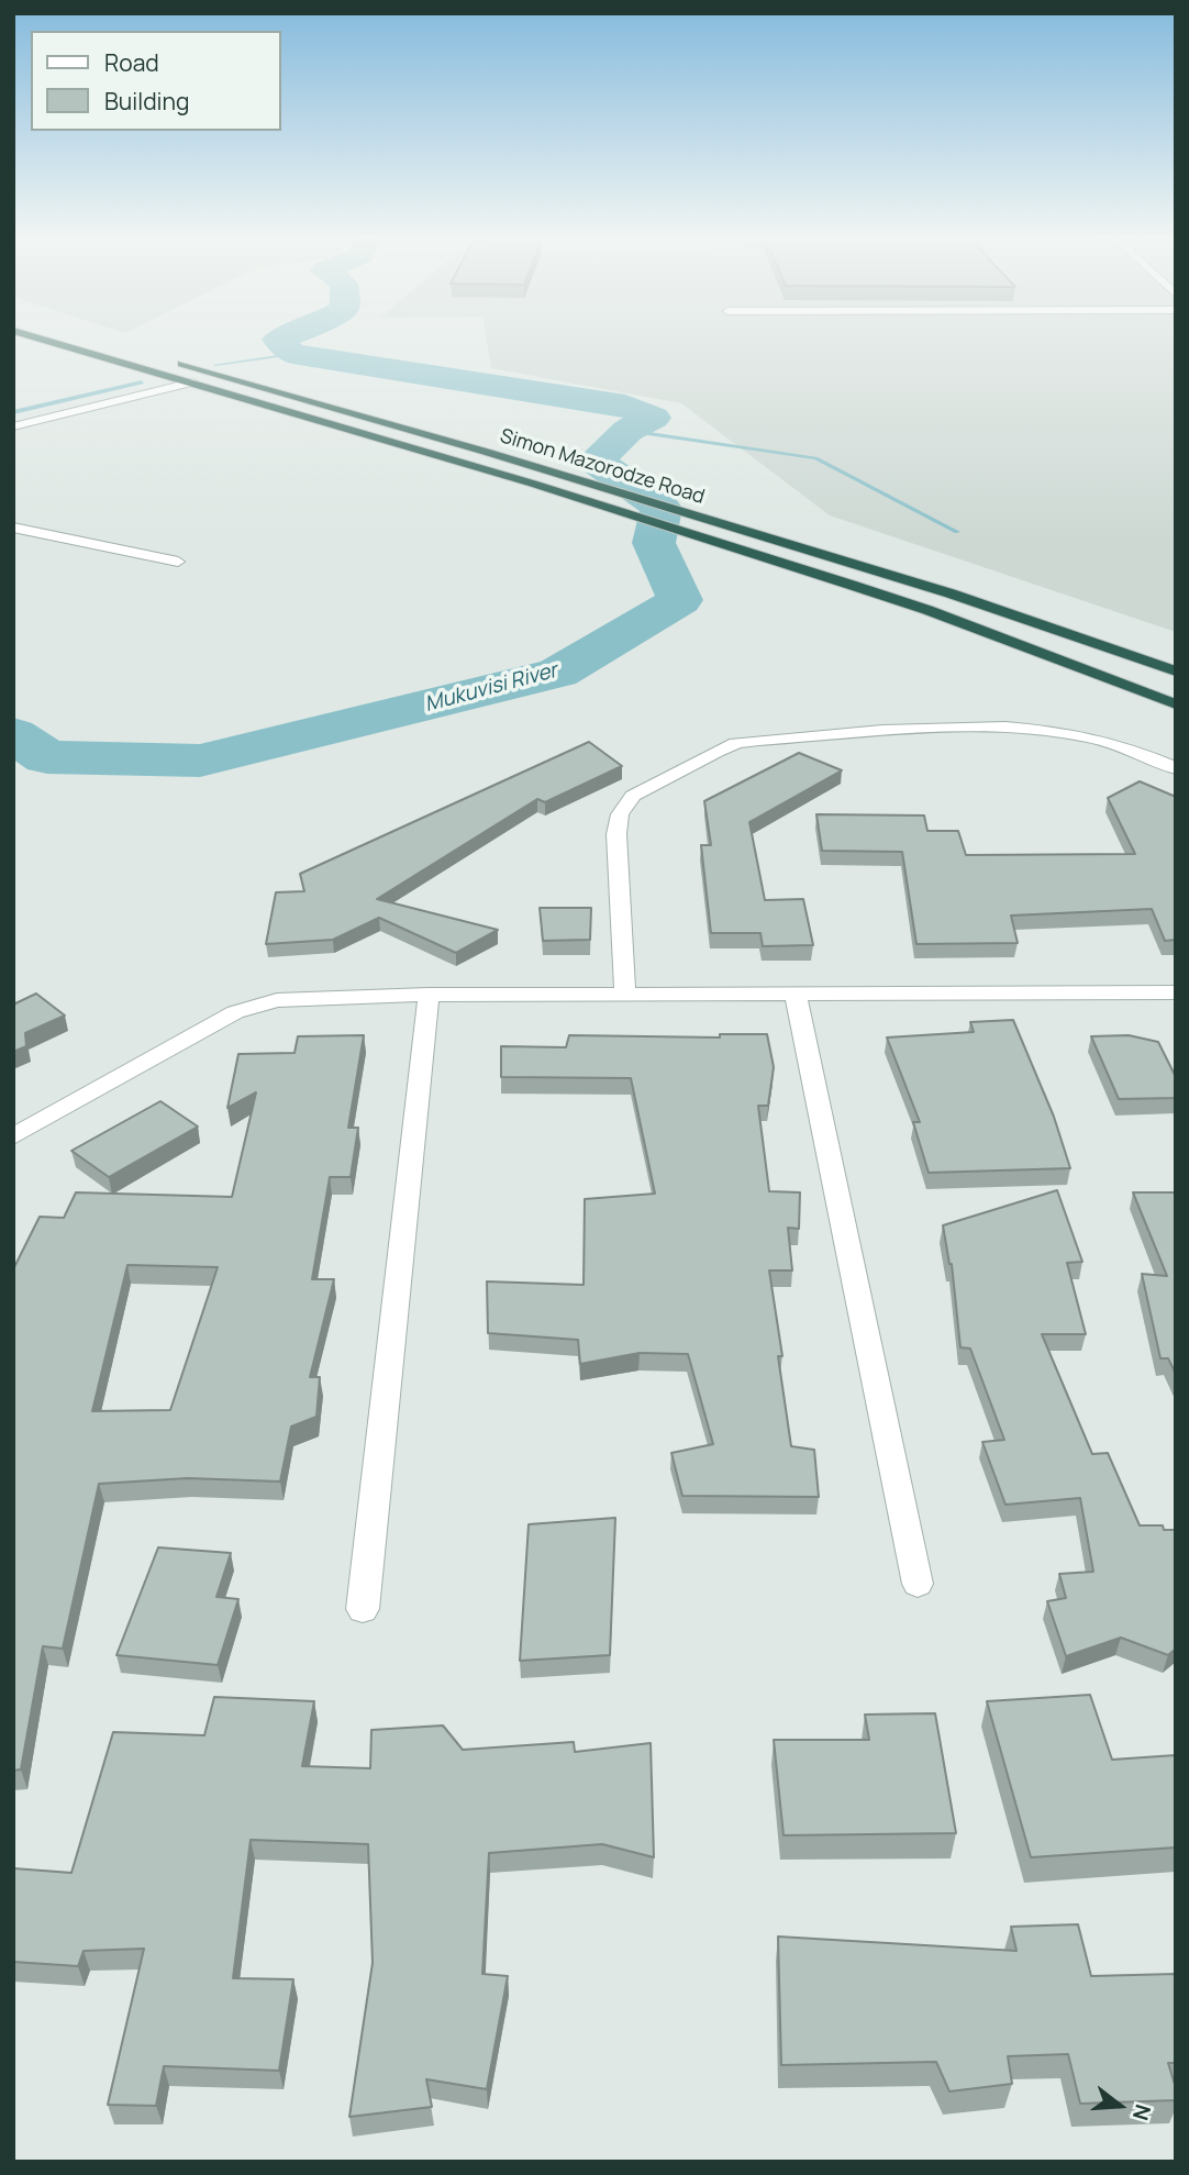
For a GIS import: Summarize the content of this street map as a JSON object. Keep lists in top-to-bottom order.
{
  "streets": {
    "highway": ["Simon Mazorodze Road"]
  },
  "water": ["Mukuvisi River"],
  "legend": ["Road", "Building"],
  "north": "right"
}
